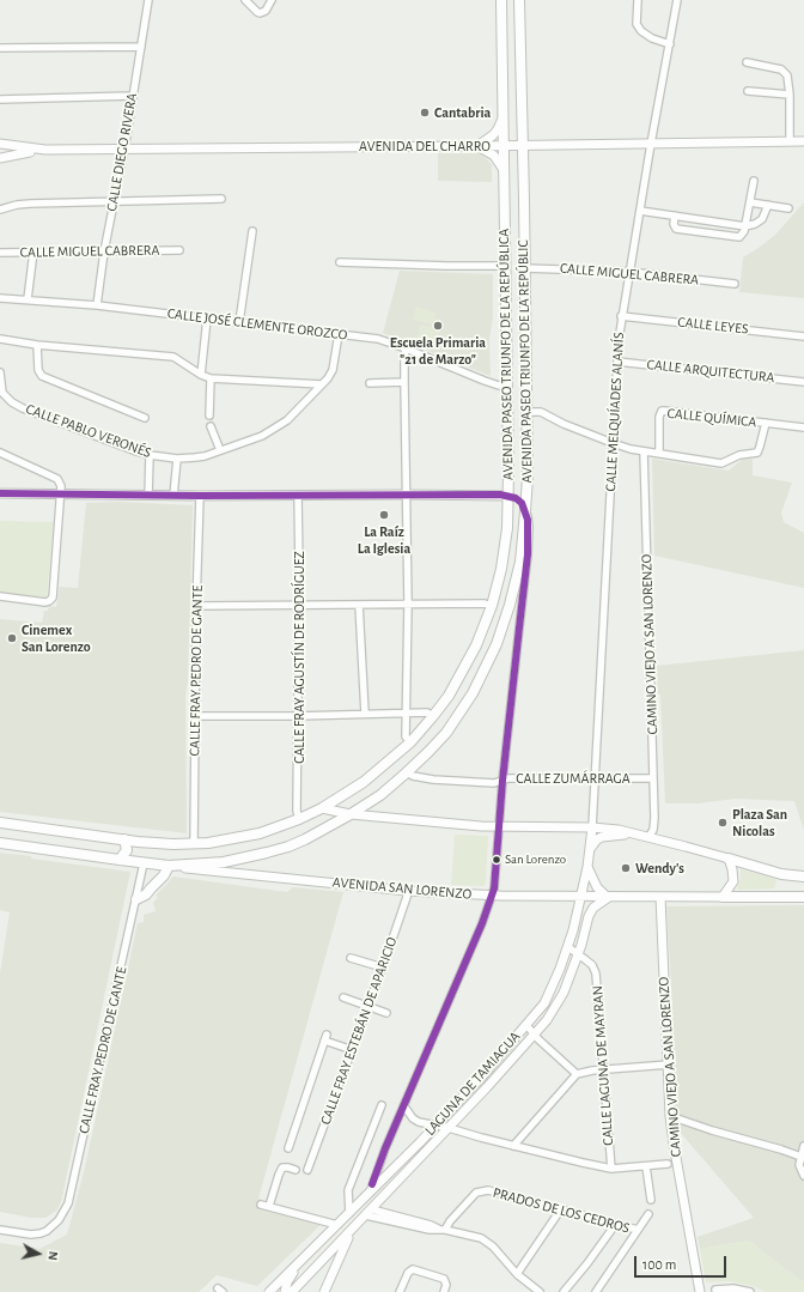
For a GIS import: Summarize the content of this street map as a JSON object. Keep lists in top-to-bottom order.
{
  "streets": {
    "main road": [
      "AVENIDA DEL CHARRO",
      "AVENIDA PASEO TRIUNFO DE LA REPÚBLICA",
      "AVENIDA PASEO TRIUNFO DE LA REPÚBLIC",
      "CAMINO VIEJO A SAN LORENZO",
      "AVENIDA SAN LORENZO",
      "LAGUNA DE TAMIAGUA"
    ],
    "street": [
      "CALLE DIEGO RIVERA",
      "CALLE MIGUEL CABRERA",
      "CALLE JOSÉ CLEMENTE OROZCO",
      "CALLE LEYES",
      "CALLE ARQUITECTURA",
      "CALLE MELQUÍADES ALANÍS",
      "CALLE QUÍMICA",
      "CALLE PABLO VERONÉS",
      "CALLE FRAY AGUSTÍN DE RODRÍGUEZ",
      "CALLE FRAY PEDRO DE GANTE",
      "CALLE ZUMÁRRAGA",
      "CALLE FRAY ESTEBÁN DE APARICIO",
      "CALLE LAGUNA DE MAYRAN",
      "PRADOS DE LOS CEDROS"
    ]
  },
  "crossings": [
    ["AVENIDA DEL CHARRO", "CALLE DIEGO RIVERA"],
    ["AVENIDA DEL CHARRO", "AVENIDA PASEO TRIUNFO DE LA REPÚBLICA"],
    ["AVENIDA DEL CHARRO", "AVENIDA PASEO TRIUNFO DE LA REPÚBLIC"],
    ["AVENIDA DEL CHARRO", "CALLE MELQUÍADES ALANÍS"],
    ["CALLE DIEGO RIVERA", "CALLE MIGUEL CABRERA"],
    ["CALLE DIEGO RIVERA", "CALLE JOSÉ CLEMENTE OROZCO"],
    ["CALLE MIGUEL CABRERA", "AVENIDA PASEO TRIUNFO DE LA REPÚBLIC"],
    ["CALLE MIGUEL CABRERA", "CALLE MELQUÍADES ALANÍS"],
    ["CALLE JOSÉ CLEMENTE OROZCO", "AVENIDA PASEO TRIUNFO DE LA REPÚBLICA"],
    ["CALLE JOSÉ CLEMENTE OROZCO", "CALLE PABLO VERONÉS"],
    ["CALLE LEYES", "CALLE MELQUÍADES ALANÍS"],
    ["AVENIDA PASEO TRIUNFO DE LA REPÚBLICA", "CALLE FRAY AGUSTÍN DE RODRÍGUEZ"],
    ["AVENIDA PASEO TRIUNFO DE LA REPÚBLICA", "CALLE FRAY PEDRO DE GANTE"],
    ["AVENIDA PASEO TRIUNFO DE LA REPÚBLIC", "CALLE FRAY PEDRO DE GANTE"],
    ["AVENIDA PASEO TRIUNFO DE LA REPÚBLIC", "CALLE ZUMÁRRAGA"],
    ["AVENIDA PASEO TRIUNFO DE LA REPÚBLIC", "AVENIDA SAN LORENZO"],
    ["CALLE ARQUITECTURA", "CALLE MELQUÍADES ALANÍS"],
    ["CALLE MELQUÍADES ALANÍS", "CALLE ZUMÁRRAGA"],
    ["CALLE MELQUÍADES ALANÍS", "LAGUNA DE TAMIAGUA"],
    ["CAMINO VIEJO A SAN LORENZO", "CALLE ZUMÁRRAGA"],
    ["CAMINO VIEJO A SAN LORENZO", "AVENIDA SAN LORENZO"],
    ["AVENIDA SAN LORENZO", "CALLE FRAY ESTEBÁN DE APARICIO"],
    ["AVENIDA SAN LORENZO", "LAGUNA DE TAMIAGUA"],
    ["CALLE LAGUNA DE MAYRAN", "LAGUNA DE TAMIAGUA"]
  ],
  "places": [
    "Cantabria",
    "Escuela Primaria \"21 de Marzo\"",
    "La Raíz La Iglesia",
    "Cinemex San Lorenzo",
    "Plaza San Nicolas",
    "San Lorenzo",
    "Wendy's"
  ],
  "scale_bar": "100 m",
  "north": "right"
}
